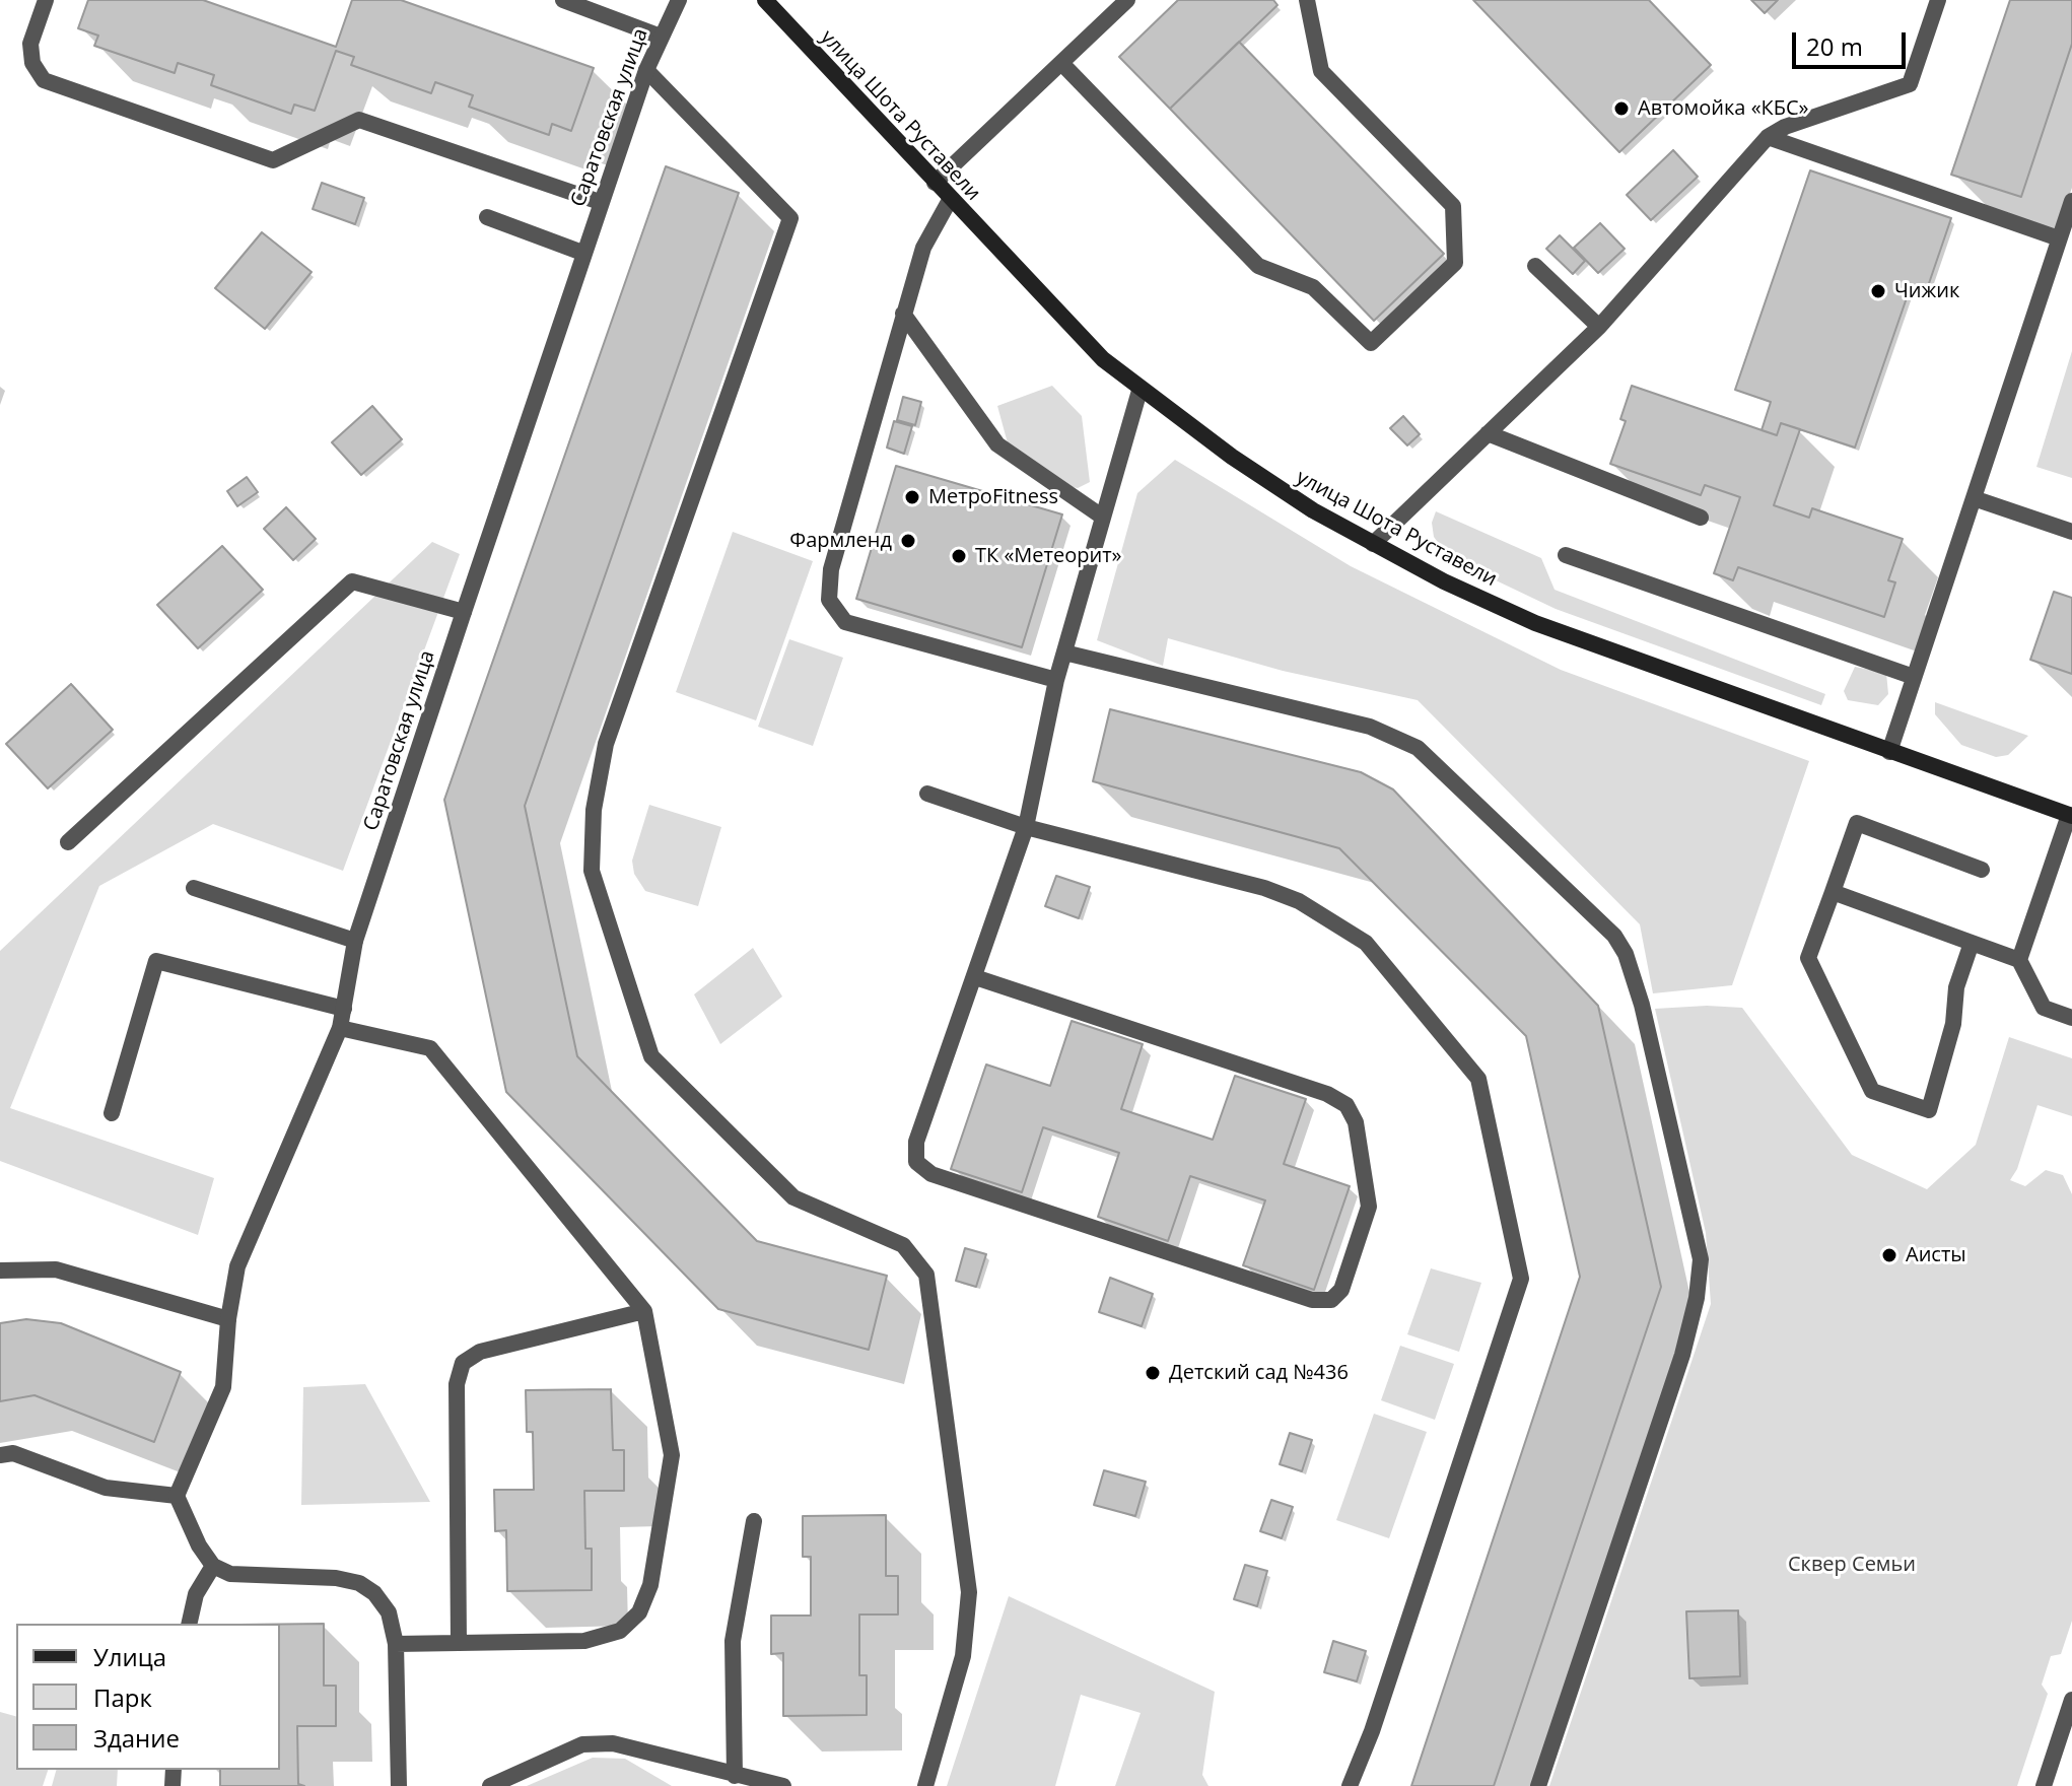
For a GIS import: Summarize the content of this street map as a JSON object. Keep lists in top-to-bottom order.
{
  "streets": {
    "street": ["улица Шота Руставели", "Саратовская улица"]
  },
  "parks": ["Сквер Семьи"],
  "places": [
    "Автомойка «КБС»",
    "Чижик",
    "МетроFitness",
    "Фармленд",
    "ТК «Метеорит»",
    "Аисты",
    "Детский сад №436"
  ],
  "legend": ["Улица", "Парк", "Здание"],
  "scale_bar": "20 m"
}
